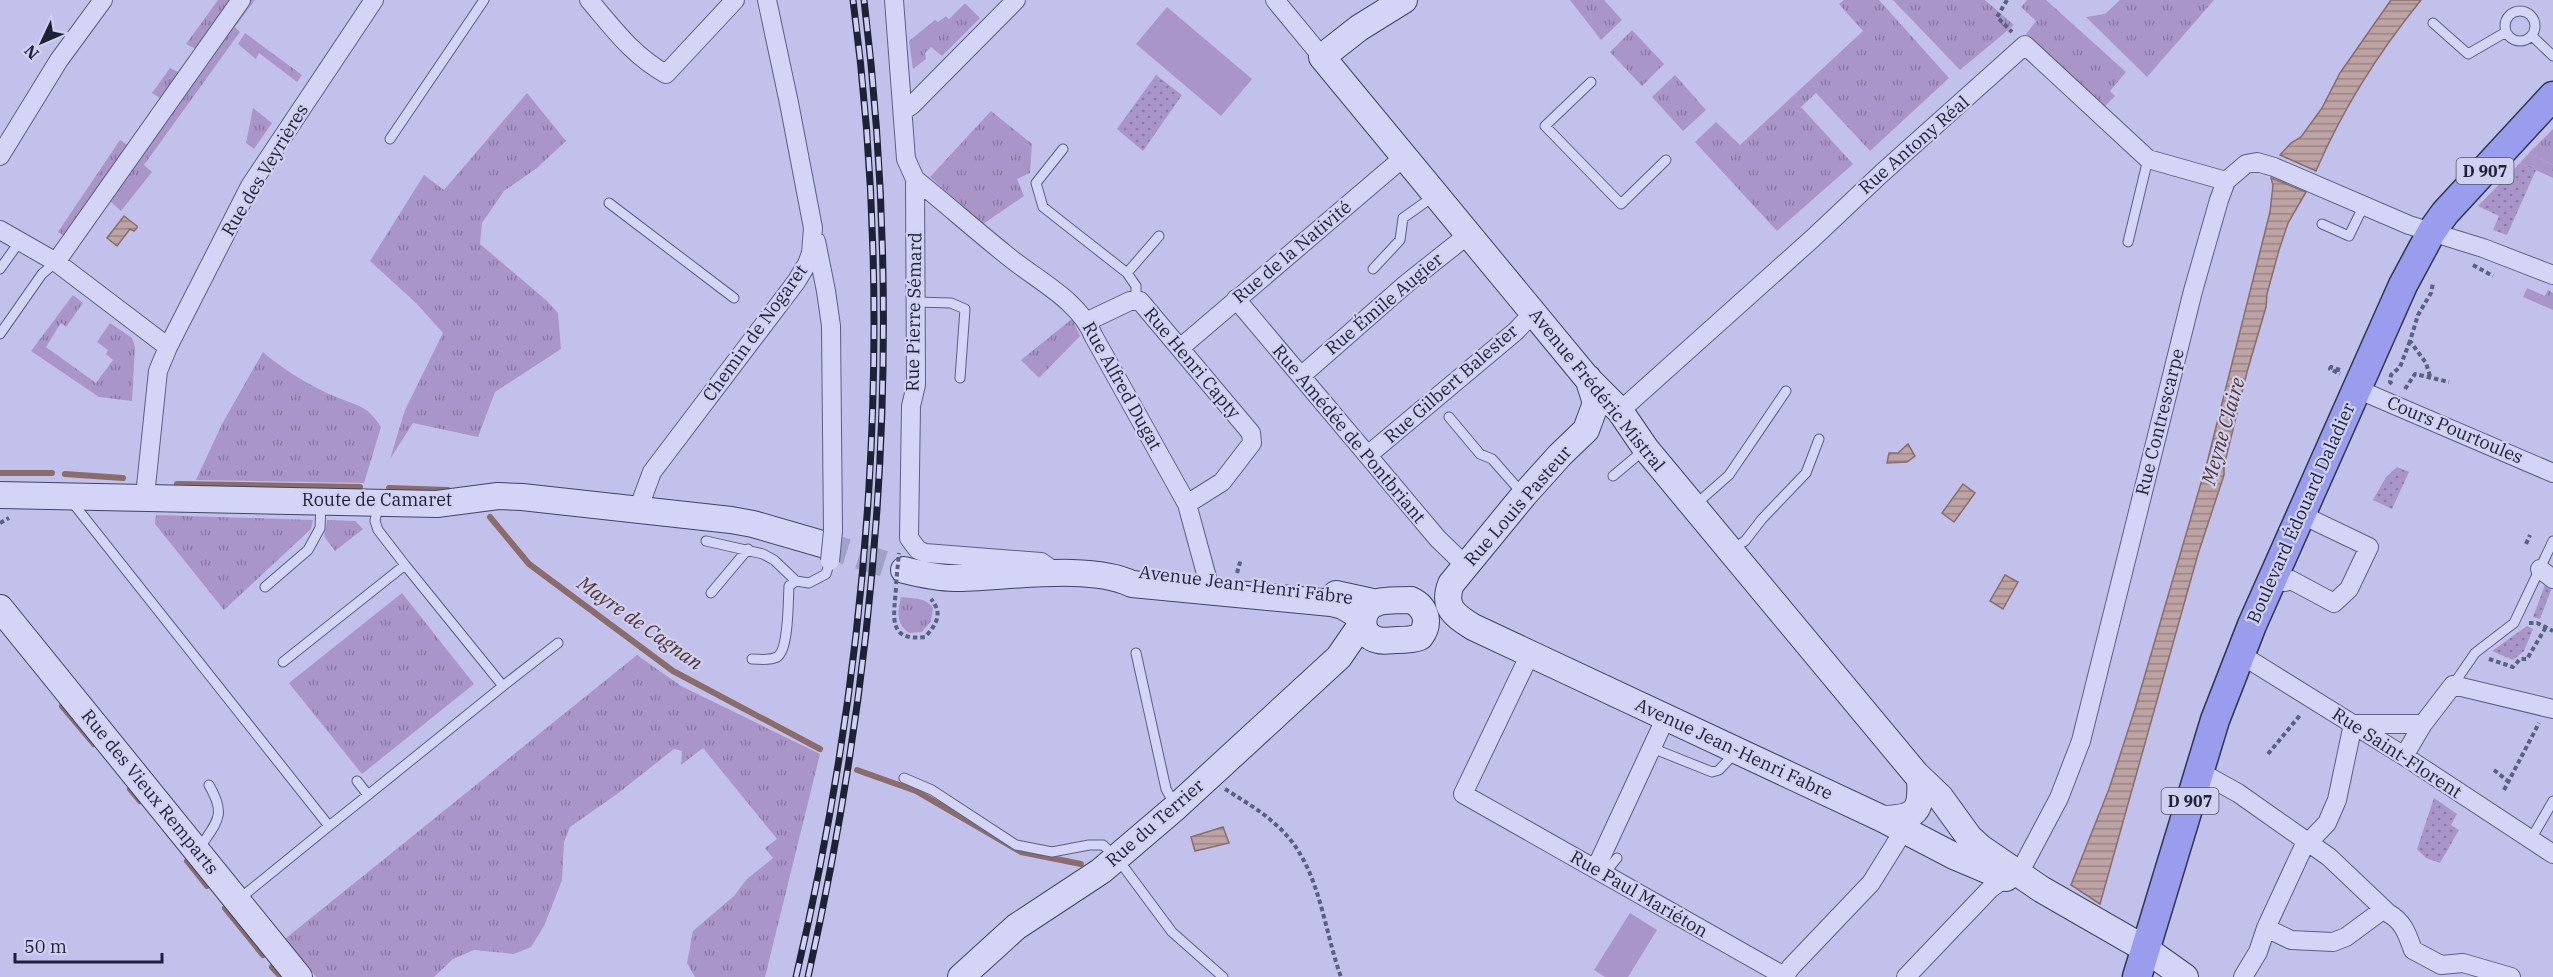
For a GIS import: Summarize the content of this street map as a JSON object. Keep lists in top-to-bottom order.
{
  "streets": {
    "main road": [
      "D 907",
      "Avenue Frédéric Mistral",
      "Route de Camaret",
      "Rue Louis Pasteur",
      "Boulevard Édouard Daladier",
      "Avenue Jean-Henri Fabre",
      "Rue des Vieux Remparts",
      "Rue du Terrier"
    ],
    "street": [
      "Rue Antony Réal",
      "Rue des Veyrières",
      "Rue de la Nativité",
      "Rue Émile Augier",
      "Rue Pierre Sémard",
      "Chemin de Nogaret",
      "Rue Henri Capty",
      "Rue Gilbert Balester",
      "Rue Alfred Dugat",
      "Rue Contrescarpe",
      "Cours Pourtoules",
      "Rue Amédée de Pontbriant",
      "Rue Saint-Florent",
      "Rue Paul Mariéton"
    ]
  },
  "crossings": [
    ["Rue Antony Réal", "Avenue Frédéric Mistral"],
    ["Rue des Veyrières", "Route de Camaret"],
    ["Rue de la Nativité", "Rue Henri Capty"],
    ["Rue de la Nativité", "Avenue Frédéric Mistral"],
    ["Rue de la Nativité", "Rue Amédée de Pontbriant"],
    ["Rue Émile Augier", "Avenue Frédéric Mistral"],
    ["Rue Émile Augier", "Rue Amédée de Pontbriant"],
    ["Rue Pierre Sémard", "Rue Alfred Dugat"],
    ["Rue Pierre Sémard", "Avenue Jean-Henri Fabre"],
    ["Chemin de Nogaret", "Route de Camaret"],
    ["Rue Henri Capty", "Rue Alfred Dugat"],
    ["Rue Gilbert Balester", "Avenue Frédéric Mistral"],
    ["Rue Gilbert Balester", "Rue Amédée de Pontbriant"],
    ["Rue Alfred Dugat", "Avenue Jean-Henri Fabre"],
    ["Avenue Frédéric Mistral", "Rue Contrescarpe"],
    ["Avenue Frédéric Mistral", "Rue Louis Pasteur"],
    ["Avenue Frédéric Mistral", "Boulevard Édouard Daladier"],
    ["Avenue Frédéric Mistral", "Avenue Jean-Henri Fabre"],
    ["Rue Contrescarpe", "Avenue Jean-Henri Fabre"],
    ["Cours Pourtoules", "Boulevard Édouard Daladier"],
    ["Rue Amédée de Pontbriant", "Rue Louis Pasteur"],
    ["Rue Louis Pasteur", "Avenue Jean-Henri Fabre"],
    ["Rue Louis Pasteur", "Rue du Terrier"],
    ["Boulevard Édouard Daladier", "Rue Saint-Florent"],
    ["Avenue Jean-Henri Fabre", "Rue du Terrier"],
    ["Avenue Jean-Henri Fabre", "Rue Paul Mariéton"]
  ],
  "water": ["Meyne Claire", "Mayre de Cagnan"],
  "scale_bar": "50 m",
  "north": "bottom left"
}
